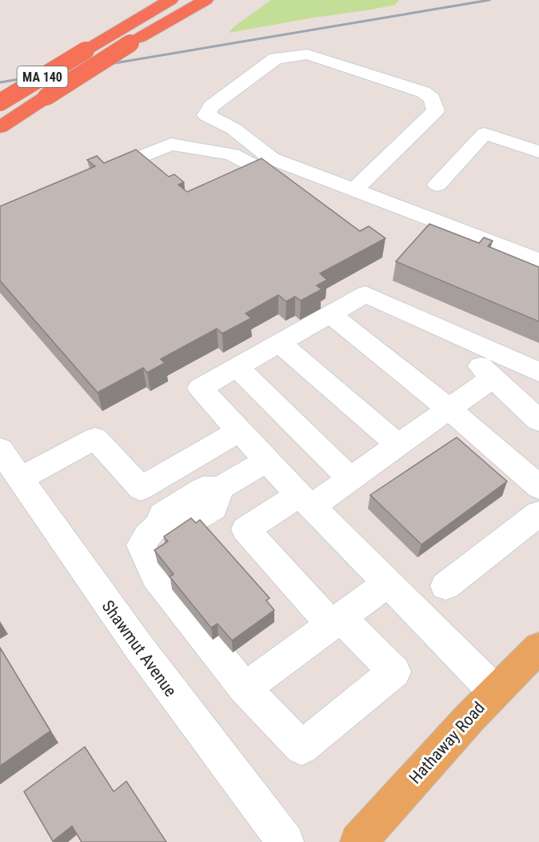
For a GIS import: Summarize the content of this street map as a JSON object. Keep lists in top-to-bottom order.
{
  "streets": {
    "highway": ["MA 140"],
    "main road": ["Hathaway Road"],
    "street": ["Shawmut Avenue"]
  }
}
